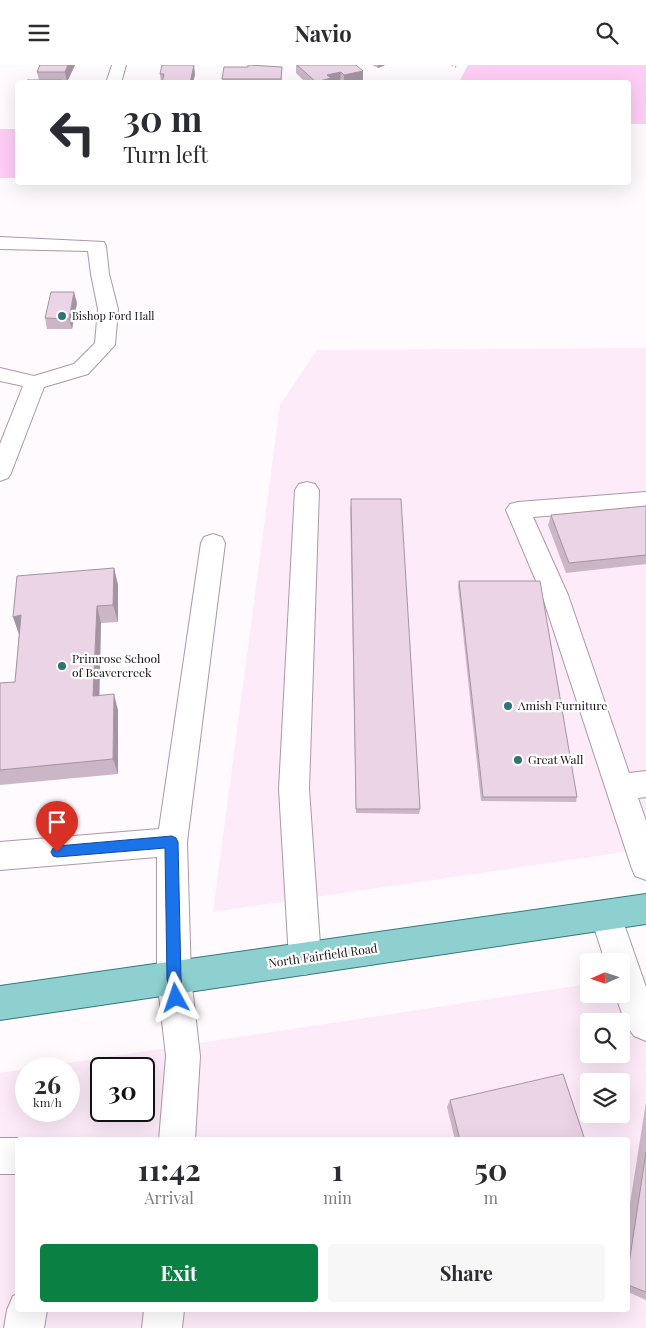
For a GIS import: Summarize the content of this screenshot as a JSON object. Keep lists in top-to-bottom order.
{
  "streets": {
    "main road": ["North Fairfield Road"]
  },
  "places": [
    "Bishop Ford Hall",
    "Primrose School of Beavercreek",
    "Amish Furniture",
    "Great Wall"
  ],
  "north": "left",
  "page": {
    "header": "Navio",
    "turn": ["30 m", "Turn left"],
    "speed": "26 km/h",
    "limit": "30",
    "eta": [
      "11:42",
      "Arrival",
      "1",
      "min",
      "50",
      "m"
    ],
    "buttons": ["Exit", "Share"]
  }
}
